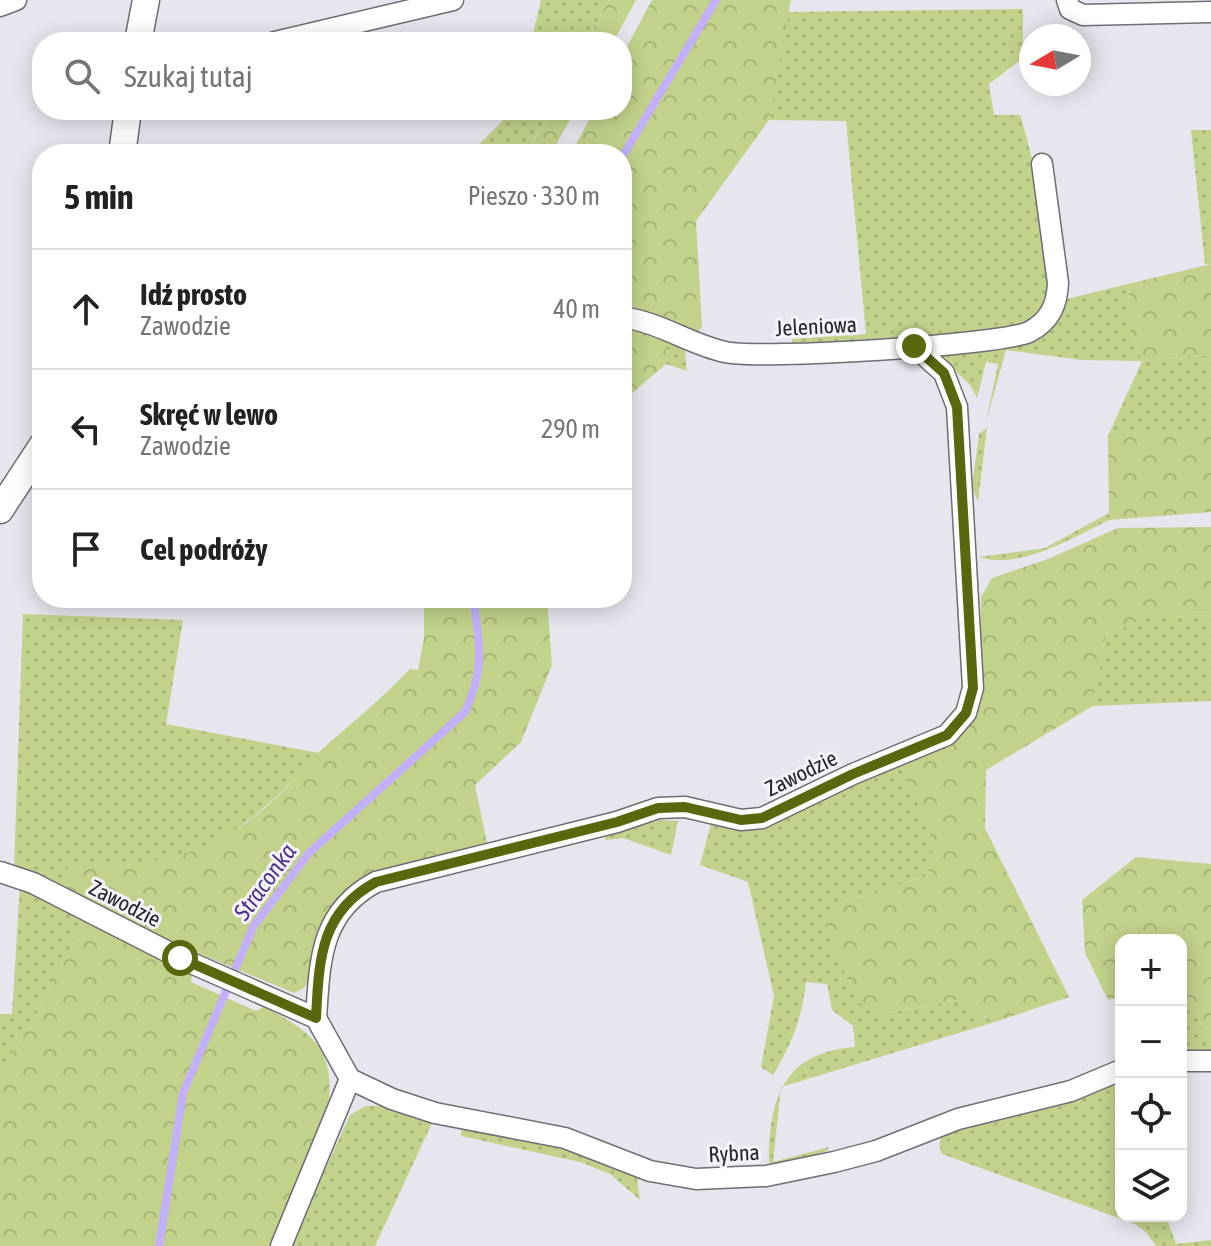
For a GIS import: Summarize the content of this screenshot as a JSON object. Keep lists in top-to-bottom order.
{
  "streets": {
    "street": ["Jeleniowa", "Zawodzie", "Rybna"]
  },
  "crossings": [
    ["Jeleniowa", "Zawodzie"]
  ],
  "water": ["Straconka"],
  "north": "left",
  "page": {
    "search": "Szukaj tutaj",
    "heading": ["5 min", "Pieszo · 330 m"],
    "list": [
      ["Idź prosto", "Zawodzie", "40 m"],
      ["Skręć w lewo", "Zawodzie", "290 m"],
      "Cel podróży"
    ],
    "map_buttons": ["+", "−"]
  }
}
